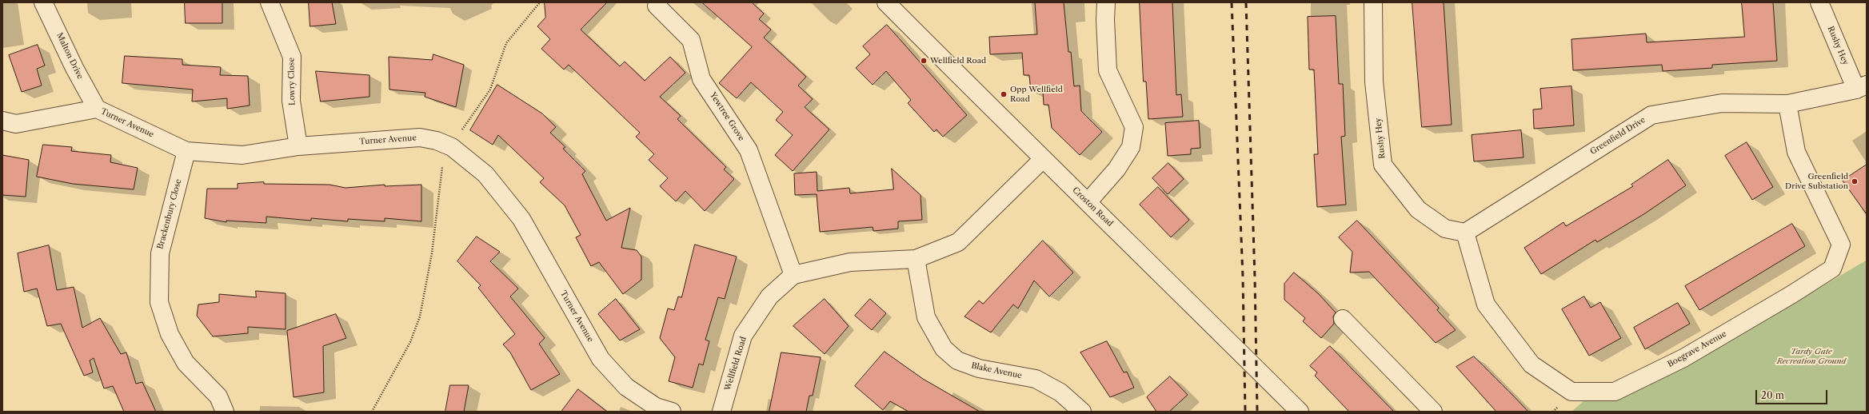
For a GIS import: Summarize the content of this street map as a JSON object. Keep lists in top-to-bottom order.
{
  "streets": {
    "street": [
      "Rushy Hey",
      "Malton Drive",
      "Lowry Close",
      "Yewtree Grove",
      "Turner Avenue",
      "Greenfield Drive",
      "Croston Road",
      "Brackenbury Close",
      "Boegrave Avenue",
      "Wellfield Road",
      "Blake Avenue"
    ]
  },
  "crossings": [
    ["Rushy Hey", "Greenfield Drive"],
    ["Rushy Hey", "Boegrave Avenue"],
    ["Malton Drive", "Turner Avenue"],
    ["Lowry Close", "Turner Avenue"],
    ["Yewtree Grove", "Wellfield Road"],
    ["Turner Avenue", "Brackenbury Close"],
    ["Greenfield Drive", "Boegrave Avenue"],
    ["Croston Road", "Wellfield Road"],
    ["Wellfield Road", "Blake Avenue"]
  ],
  "parks": ["Tardy Gate Recreation Ground"],
  "places": ["Wellfield Road", "Opp Wellfield Road", "Greenfield Drive Substation"],
  "scale_bar": "20 m"
}
